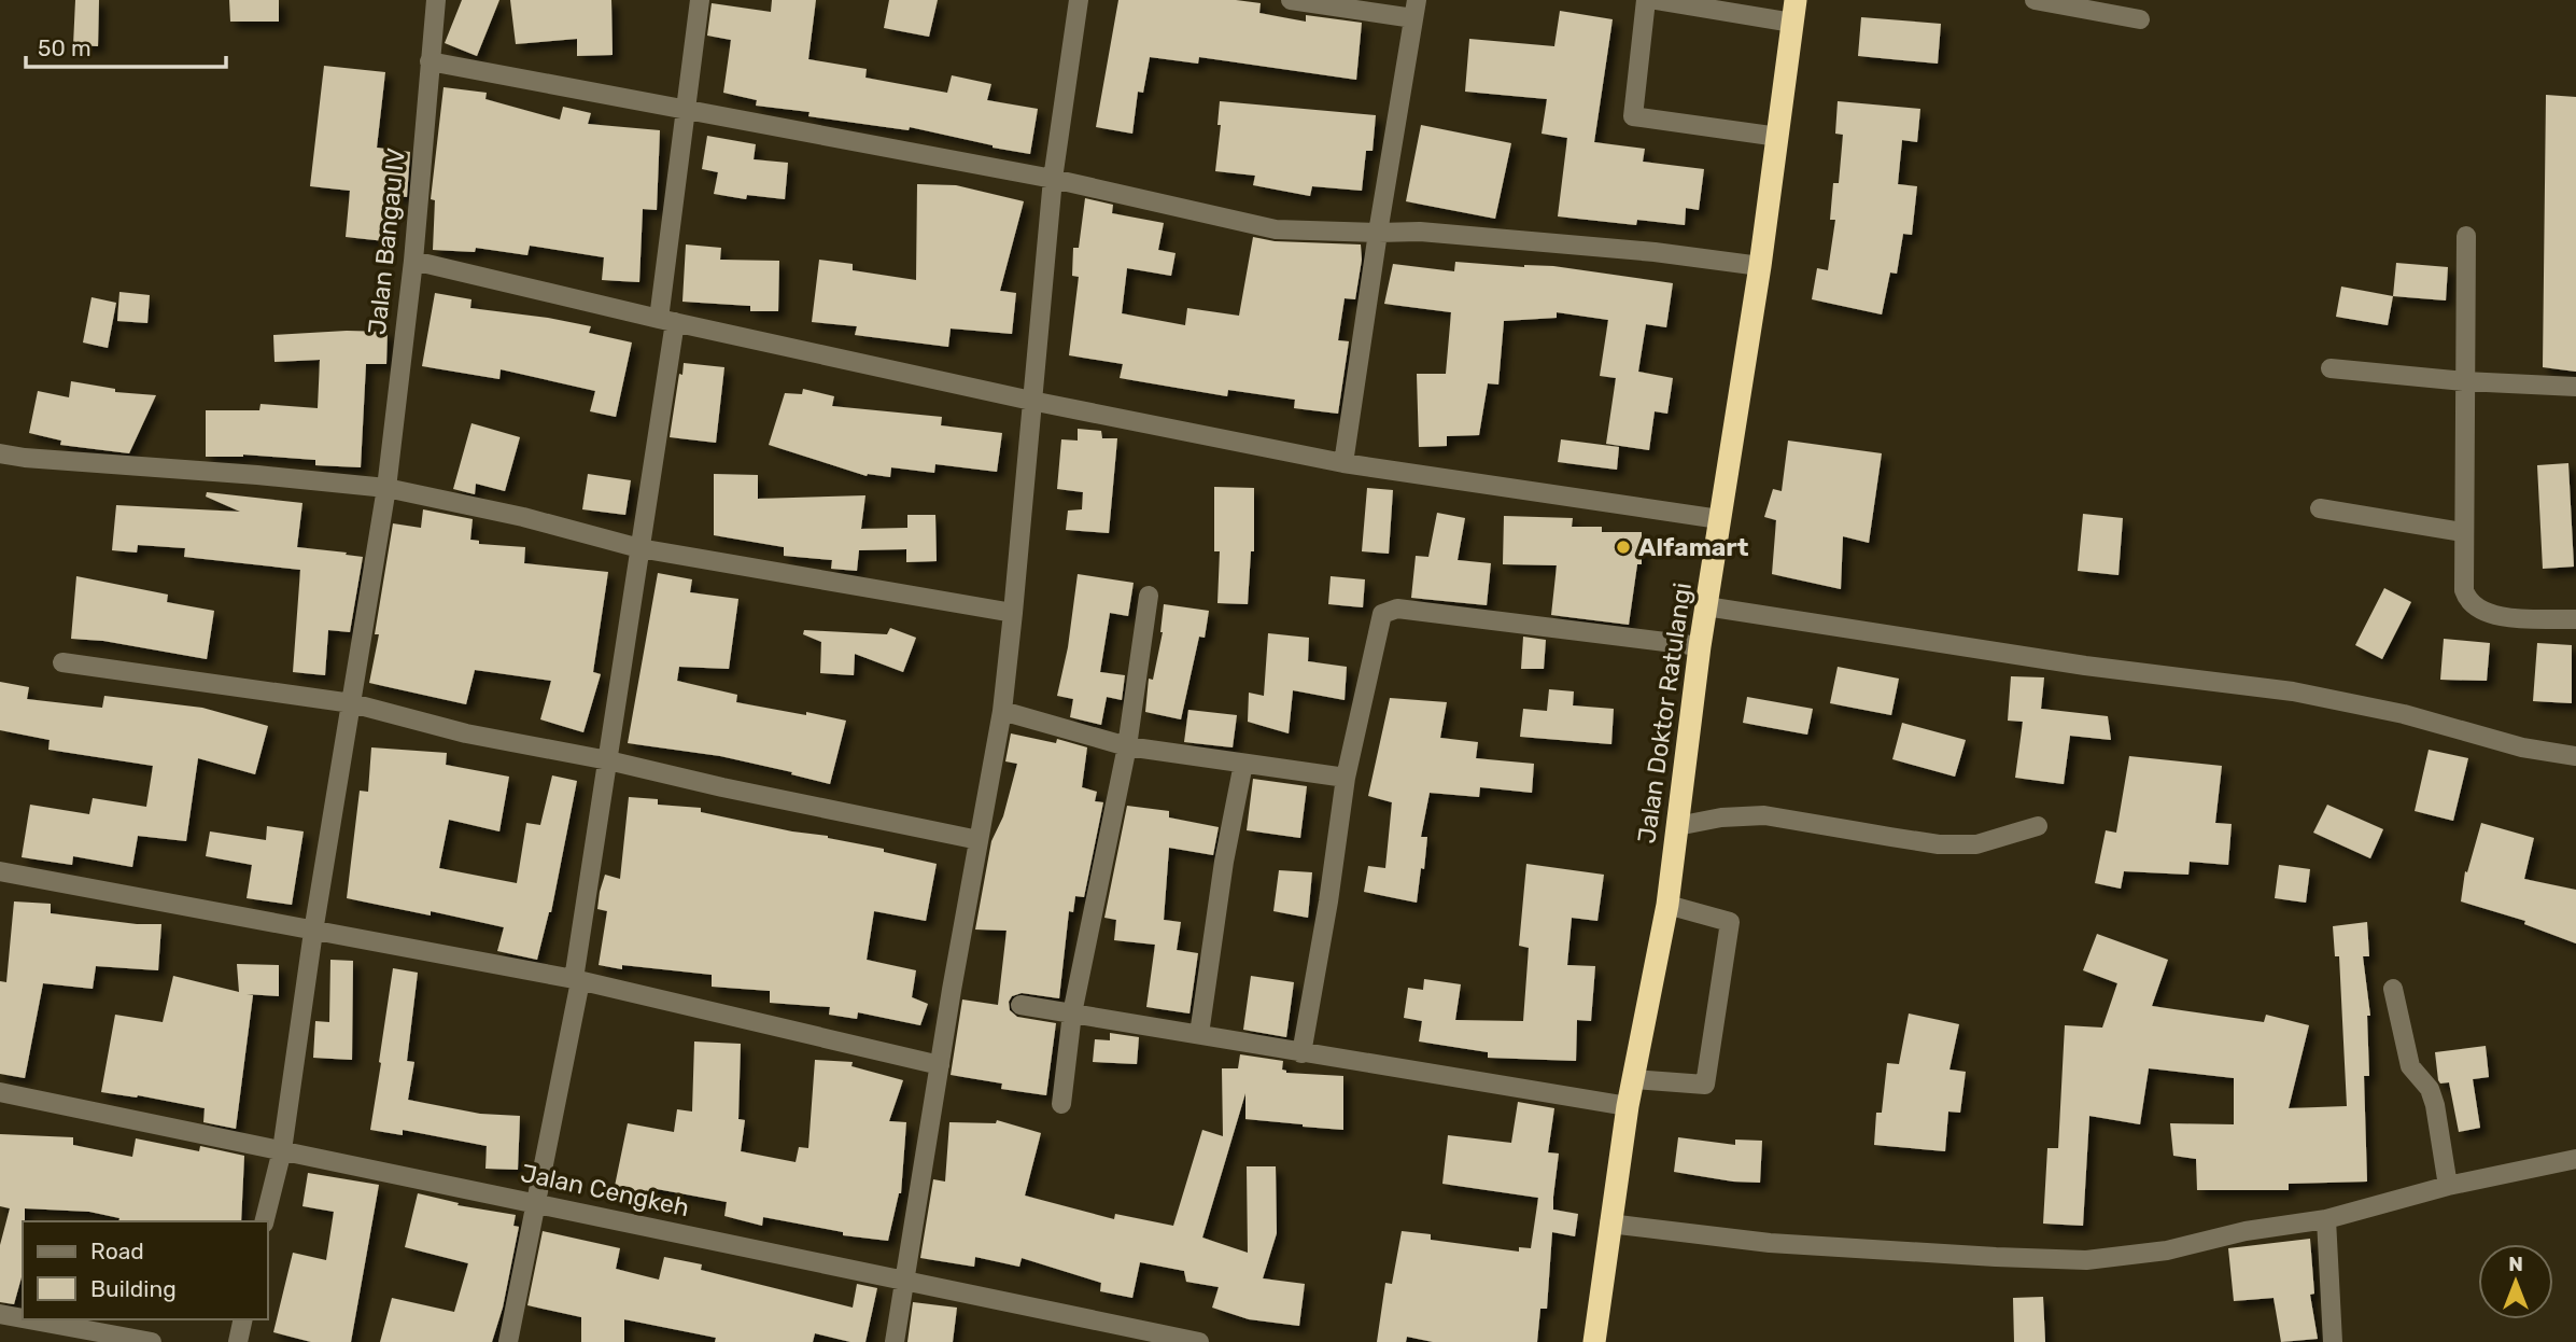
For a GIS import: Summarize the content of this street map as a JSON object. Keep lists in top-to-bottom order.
{
  "streets": {
    "highway": ["Jalan Doktor Ratulangi"],
    "street": ["Jalan Bangau IV", "Jalan Cengkeh"]
  },
  "crossings": [
    ["Jalan Bangau IV", "Jalan Cengkeh"]
  ],
  "places": ["Alfamart"],
  "legend": ["Road", "Building"],
  "scale_bar": "50 m",
  "north": "top"
}
